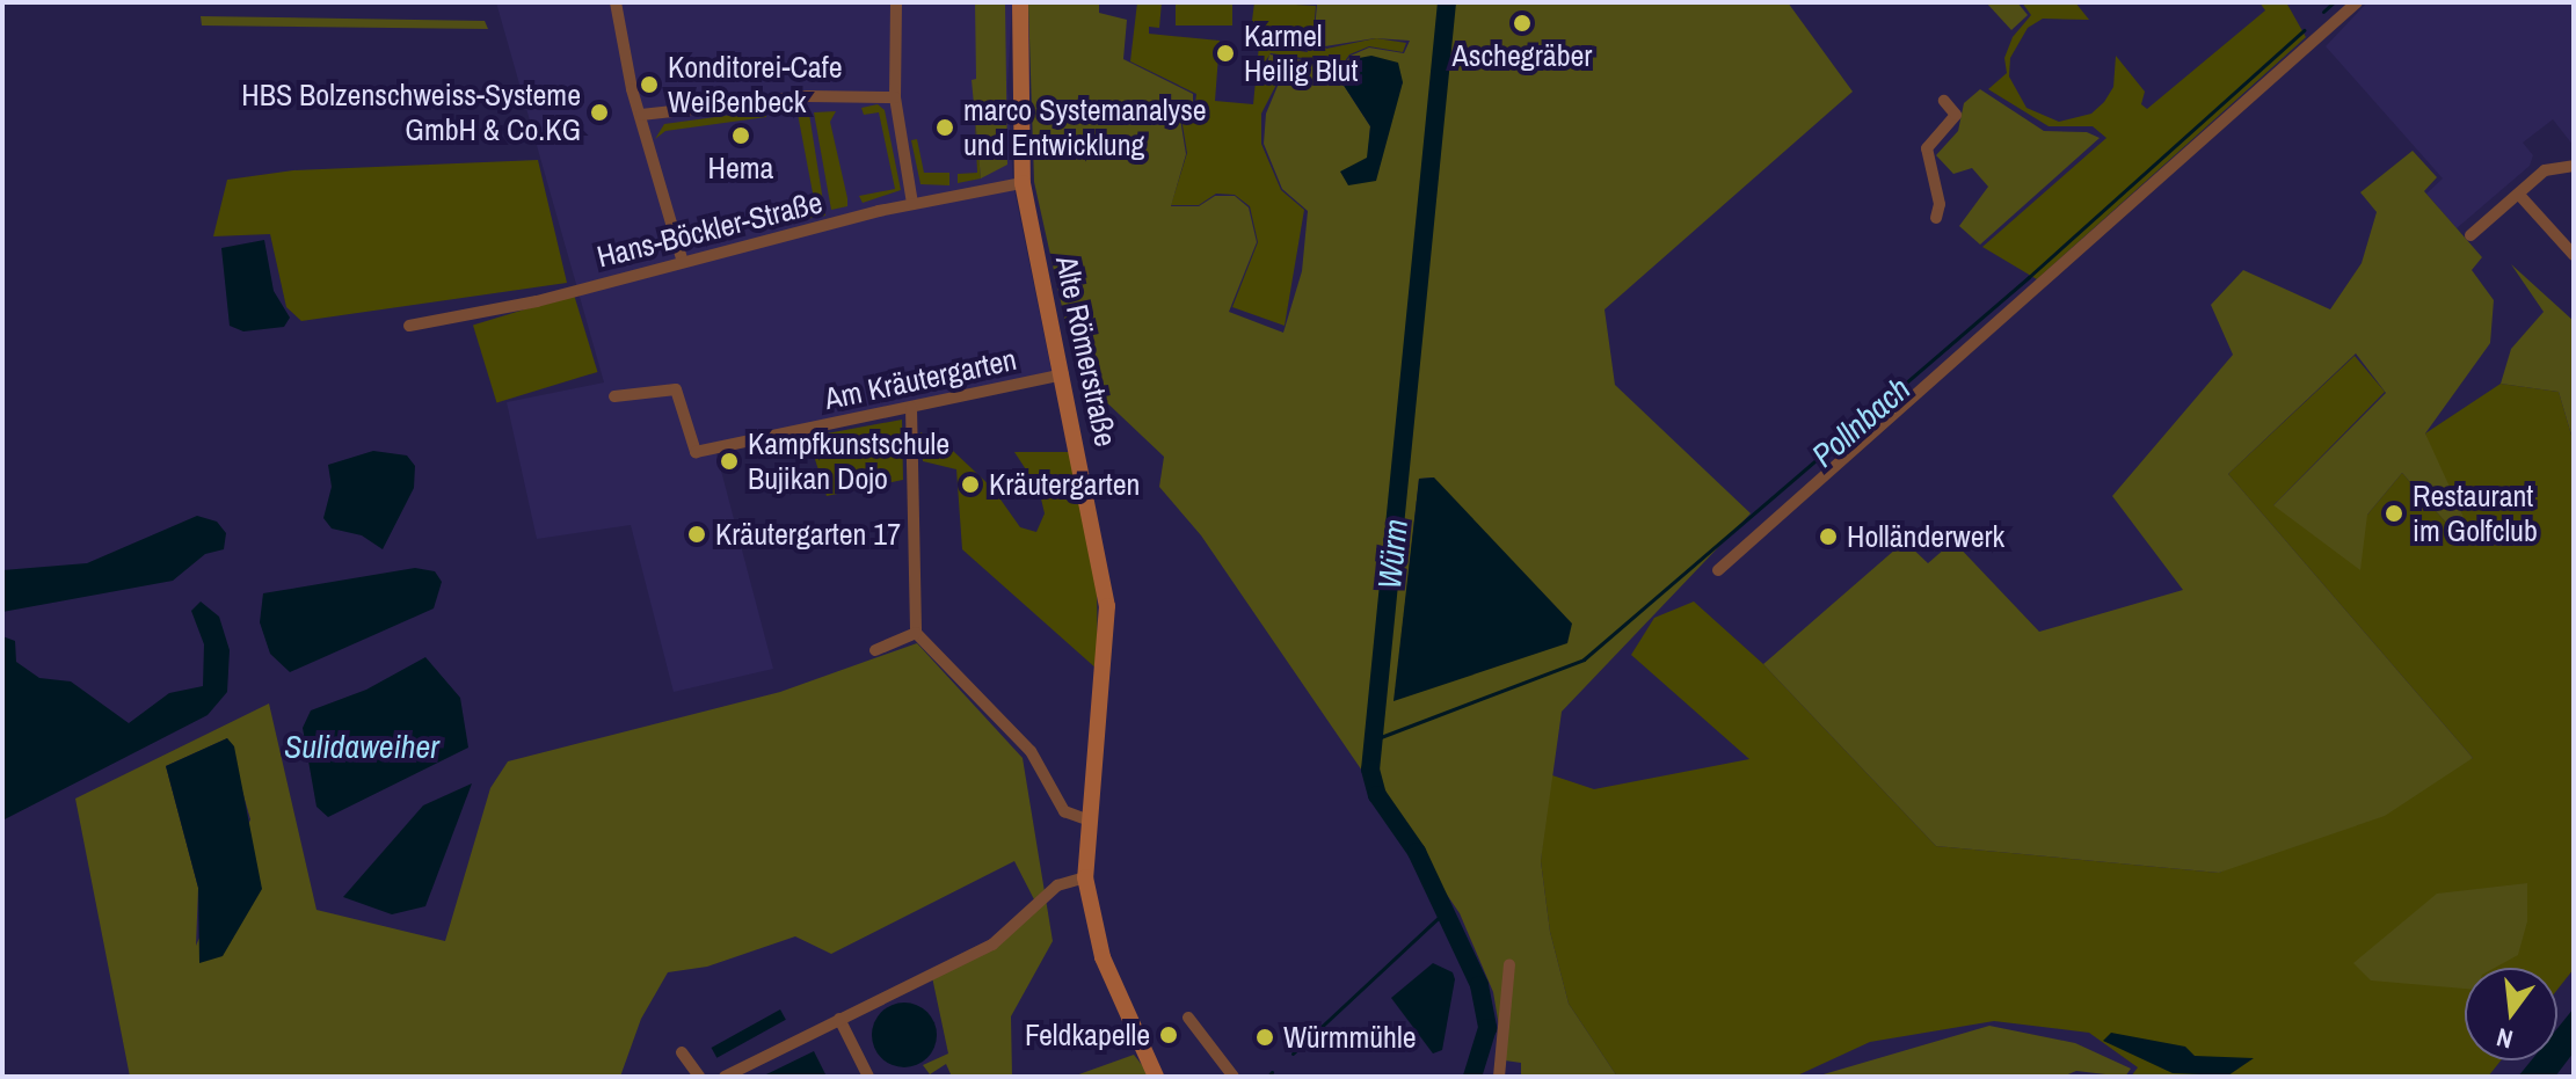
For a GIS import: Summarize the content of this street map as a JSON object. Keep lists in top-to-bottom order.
{
  "streets": {
    "main road": ["Alte Römerstraße"],
    "street": ["Hans-Böckler-Straße", "Am Kräutergarten"]
  },
  "crossings": [
    ["Hans-Böckler-Straße", "Alte Römerstraße"],
    ["Alte Römerstraße", "Am Kräutergarten"]
  ],
  "water": ["Pollnbach", "Würm", "Sulidaweiher"],
  "places": [
    "Aschegräber",
    "Karmel Heilig Blut",
    "Konditorei-Cafe Weißenbeck",
    "HBS Bolzenschweiss-Systeme GmbH & Co.KG",
    "marco Systemanalyse und Entwicklung",
    "Hema",
    "Kampfkunstschule Bujikan Dojo",
    "Kräutergarten",
    "Restaurant im Golfclub",
    "Kräutergarten 17",
    "Holländerwerk",
    "Feldkapelle",
    "Würmmühle"
  ],
  "north": "bottom"
}
